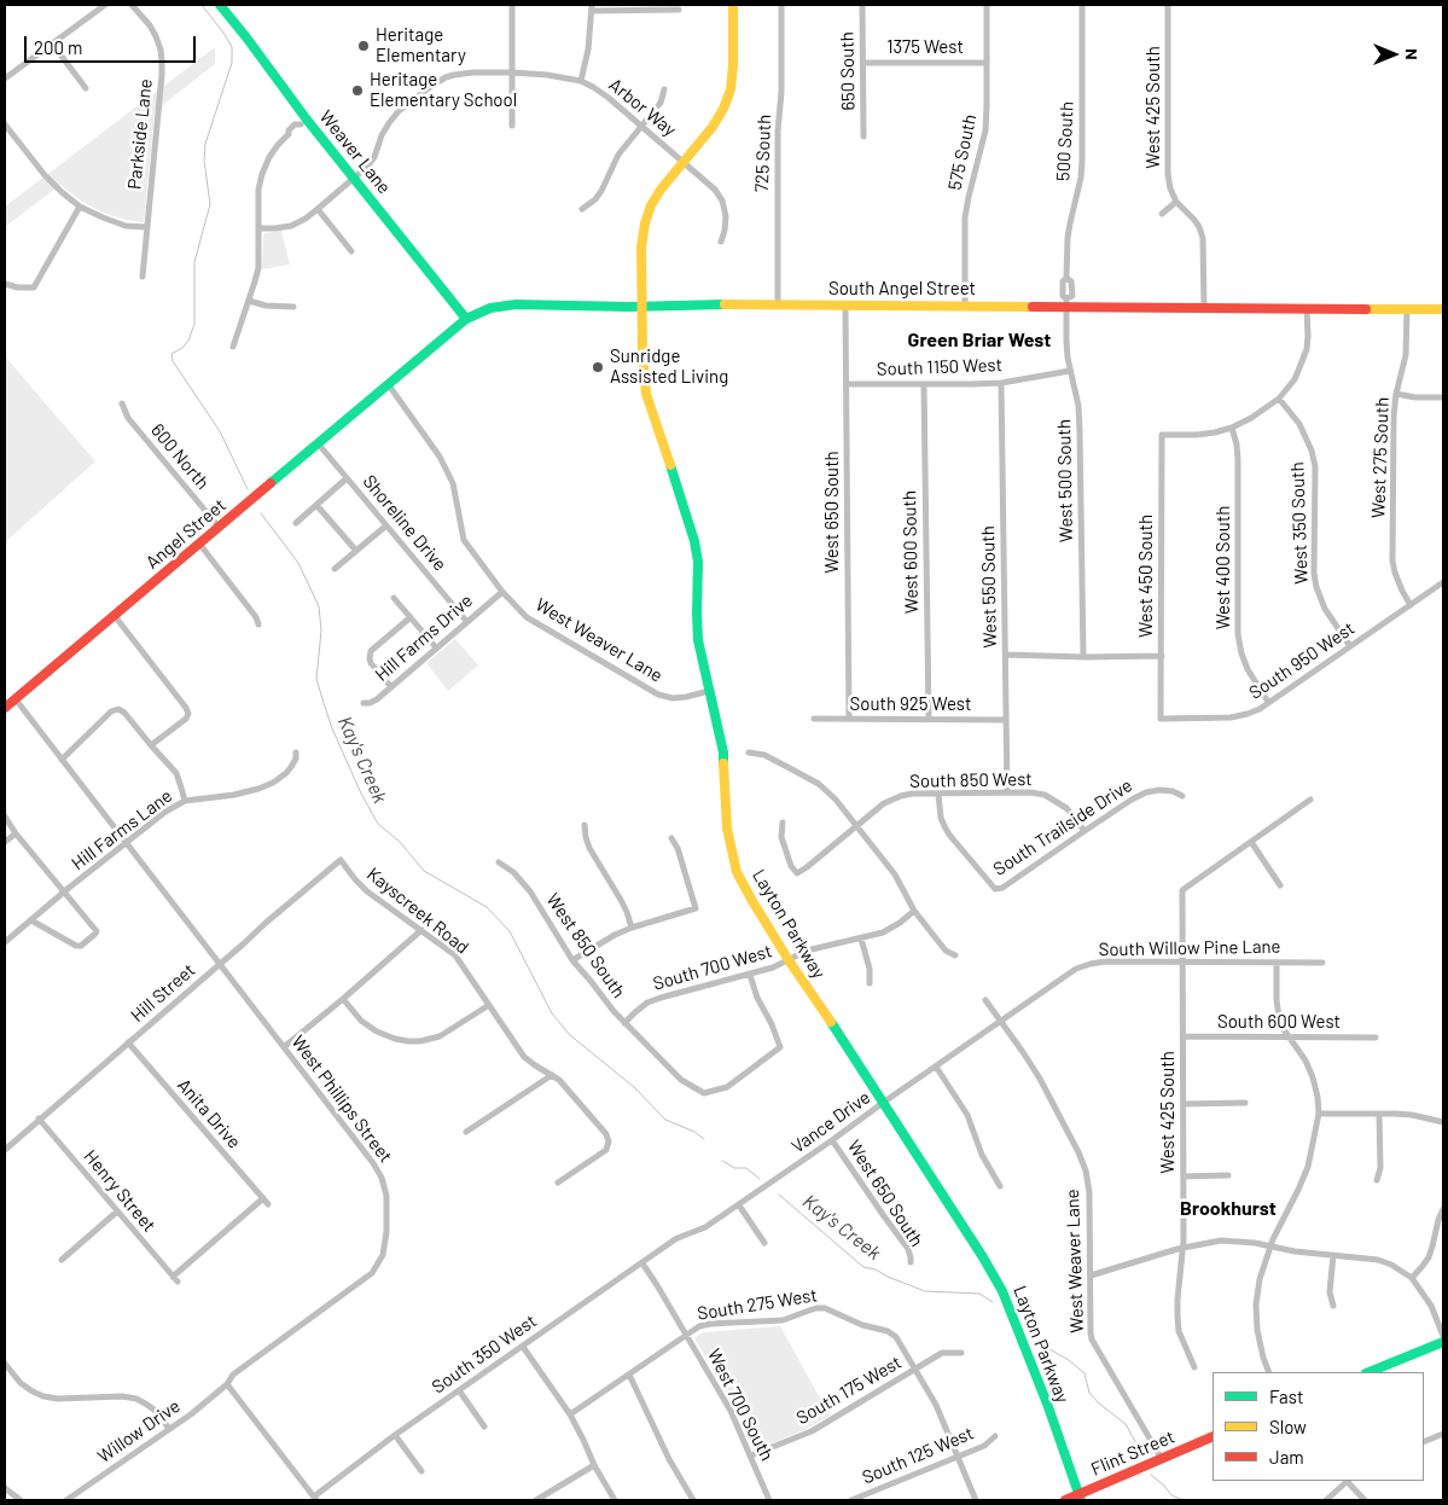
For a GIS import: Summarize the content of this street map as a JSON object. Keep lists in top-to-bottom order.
{
  "streets": {
    "main road": [
      "Weaver Lane",
      "South Angel Street",
      "Angel Street",
      "Layton Parkway",
      "Flint Street"
    ],
    "street": [
      "1375 West",
      "650 South",
      "Arbor Way",
      "West 425 South",
      "Parkside Lane",
      "500 South",
      "575 South",
      "725 South",
      "South 1150 West",
      "600 North",
      "West 275 South",
      "West 500 South",
      "West 650 South",
      "Shoreline Drive",
      "West 350 South",
      "West 600 South",
      "West 400 South",
      "West 450 South",
      "West 550 South",
      "Hill Farms Drive",
      "West Weaver Lane",
      "South 950 West",
      "South 925 West",
      "South 850 West",
      "South Trailside Drive",
      "Hill Farms Lane",
      "Kayscreek Road",
      "West 850 South",
      "South Willow Pine Lane",
      "South 700 West",
      "Hill Street",
      "South 600 West",
      "West Phillips Street",
      "Anita Drive",
      "Vance Drive",
      "Henry Street",
      "South 275 West",
      "South 350 West",
      "South 175 West",
      "West 700 South",
      "Willow Drive",
      "South 125 West"
    ]
  },
  "crossings": [
    ["1375 West", "650 South"],
    ["1375 West", "575 South"],
    ["Arbor Way", "Weaver Lane"],
    ["Arbor Way", "Layton Parkway"],
    ["West 425 South", "South Angel Street"],
    ["West 425 South", "South Willow Pine Lane"],
    ["West 425 South", "South 600 West"],
    ["500 South", "South Angel Street"],
    ["500 South", "West 500 South"],
    ["Weaver Lane", "South Angel Street"],
    ["575 South", "South Angel Street"],
    ["725 South", "South Angel Street"],
    ["South Angel Street", "West 275 South"],
    ["South Angel Street", "West 500 South"],
    ["South Angel Street", "West 650 South"],
    ["South Angel Street", "Angel Street"],
    ["South Angel Street", "West Weaver Lane"],
    ["South Angel Street", "Layton Parkway"],
    ["South 1150 West", "West 500 South"],
    ["South 1150 West", "West 650 South"],
    ["South 1150 West", "West 600 South"],
    ["South 1150 West", "West 550 South"],
    ["600 North", "Angel Street"],
    ["West 275 South", "South 950 West"],
    ["West 650 South", "South 925 West"],
    ["West 650 South", "Vance Drive"],
    ["Shoreline Drive", "Angel Street"],
    ["Shoreline Drive", "Hill Farms Drive"],
    ["West 350 South", "South 950 West"],
    ["Angel Street", "West Weaver Lane"],
    ["Angel Street", "West Phillips Street"],
    ["West 600 South", "South 925 West"],
    ["West 400 South", "West 450 South"],
    ["West 400 South", "South 950 West"],
    ["West 450 South", "South 950 West"],
    ["West 550 South", "South 925 West"],
    ["West 550 South", "South 850 West"],
    ["Hill Farms Drive", "West Weaver Lane"],
    ["West Weaver Lane", "Layton Parkway"],
    ["West Weaver Lane", "South Willow Pine Lane"],
    ["West Weaver Lane", "Vance Drive"],
    ["West Weaver Lane", "Flint Street"],
    ["South 850 West", "South Trailside Drive"],
    ["Hill Farms Lane", "West Phillips Street"],
    ["Kayscreek Road", "Hill Street"],
    ["Layton Parkway", "South 700 West"],
    ["Layton Parkway", "Vance Drive"],
    ["Layton Parkway", "Flint Street"],
    ["West 850 South", "South 700 West"],
    ["South Willow Pine Lane", "Vance Drive"],
    ["Hill Street", "West Phillips Street"],
    ["Hill Street", "Anita Drive"],
    ["Hill Street", "Henry Street"],
    ["West Phillips Street", "Willow Drive"],
    ["Anita Drive", "Henry Street"],
    ["Vance Drive", "South 350 West"],
    ["South 275 West", "South 175 West"],
    ["South 275 West", "West 700 South"],
    ["South 275 West", "South 125 West"],
    ["South 350 West", "West 700 South"],
    ["South 175 West", "West 700 South"]
  ],
  "districts": ["Green Briar West", "Brookhurst"],
  "water": ["Kay's Creek"],
  "places": ["Heritage Elementary", "Heritage Elementary School", "Sunridge Assisted Living"],
  "legend": ["Fast", "Slow", "Jam"],
  "scale_bar": "200 m",
  "north": "right"
}
